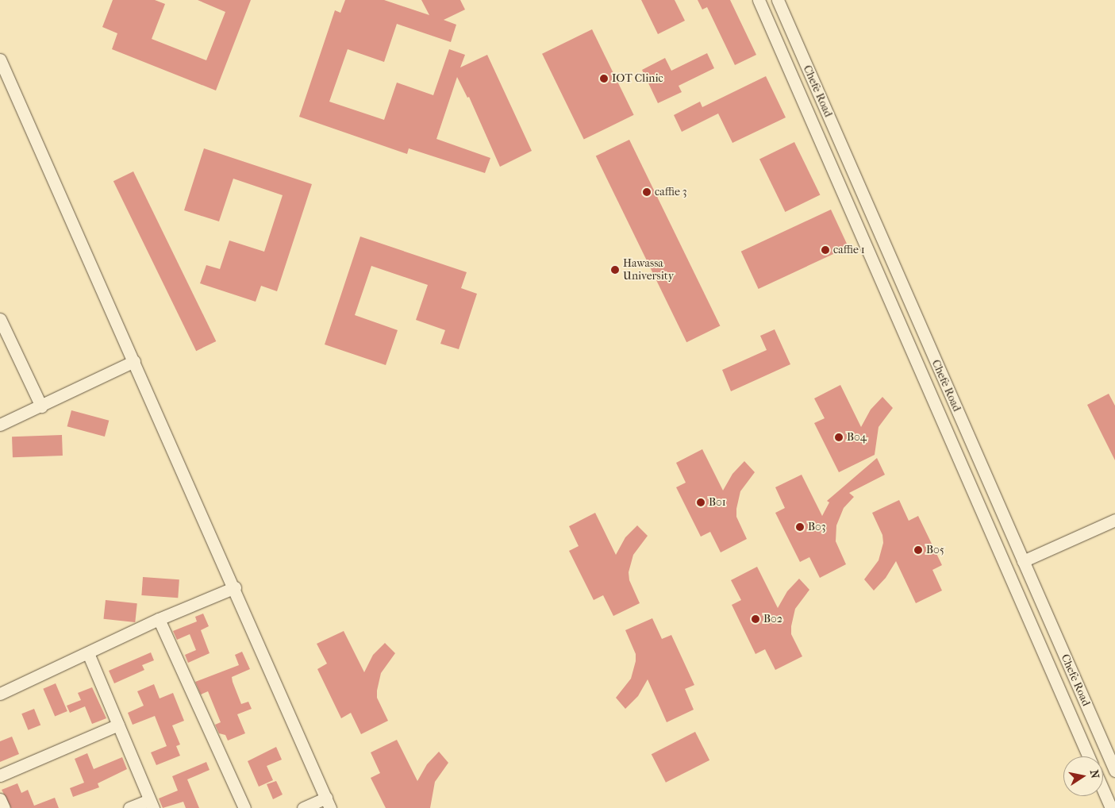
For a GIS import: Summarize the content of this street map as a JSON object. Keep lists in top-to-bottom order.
{
  "streets": {
    "street": ["Chefe Road"]
  },
  "places": [
    "IOT Clinic",
    "caffie 3",
    "caffie 1",
    "Hawassa University",
    "B04",
    "B01",
    "B03",
    "B05",
    "B02"
  ],
  "north": "right"
}
